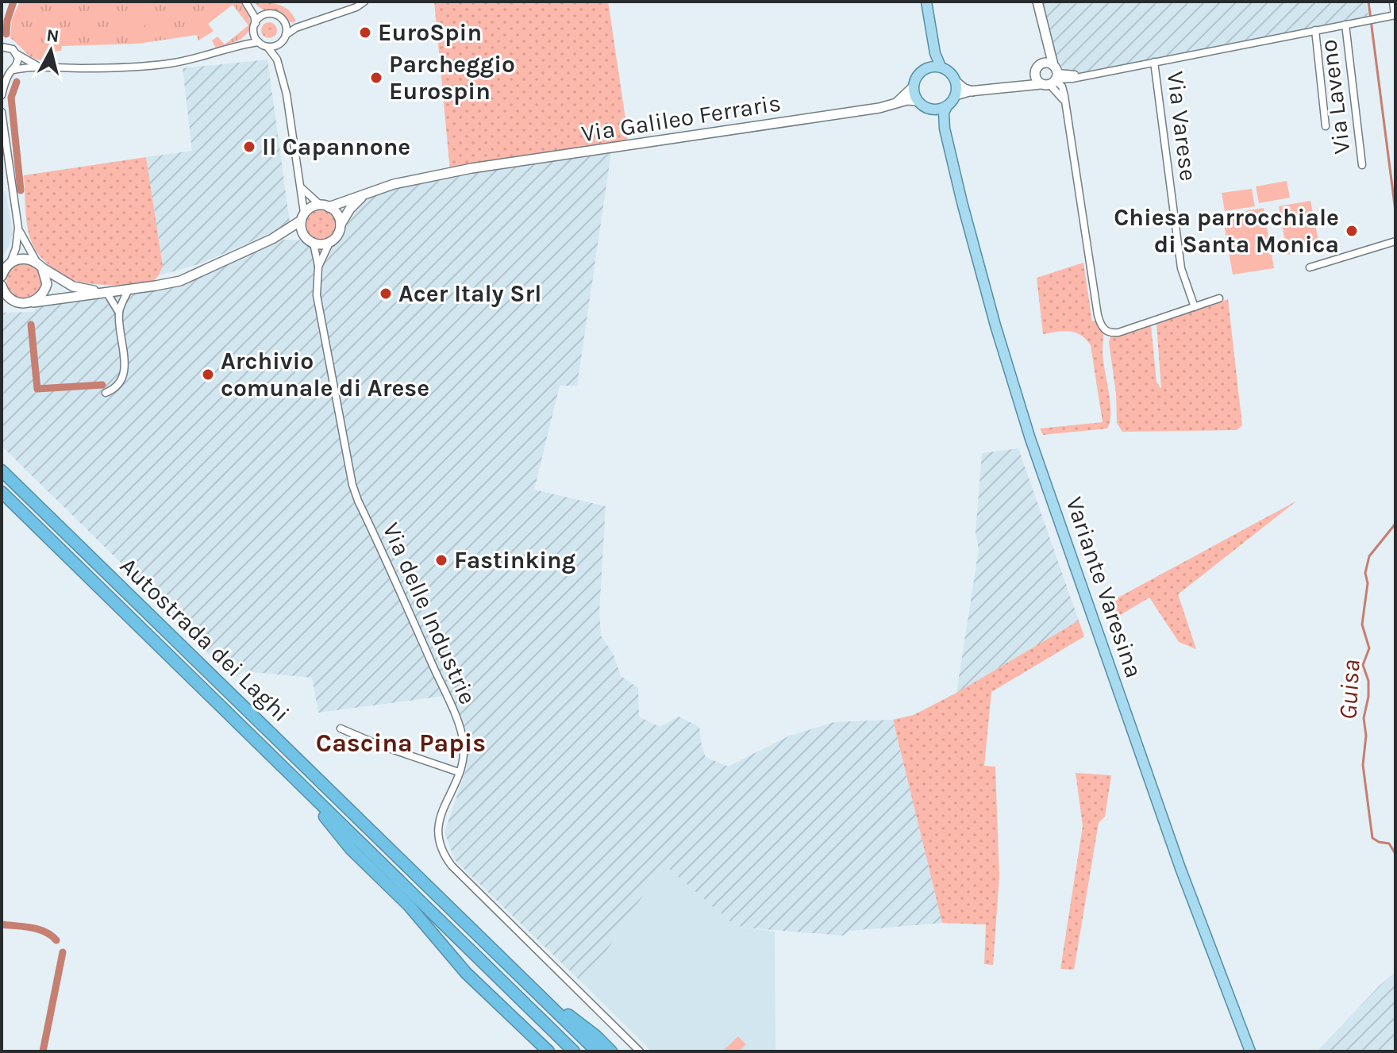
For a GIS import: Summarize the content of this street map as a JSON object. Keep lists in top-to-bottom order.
{
  "streets": {
    "highway": ["Autostrada dei Laghi"],
    "main road": ["Variante Varesina"],
    "street": [
      "Via Laveno",
      "Via Galileo Ferraris",
      "Via Varese",
      "Via delle Industrie"
    ]
  },
  "crossings": [
    ["Via Galileo Ferraris", "Variante Varesina"],
    ["Via Galileo Ferraris", "Via delle Industrie"]
  ],
  "districts": ["Cascina Papis"],
  "water": ["Guisa"],
  "places": [
    "EuroSpin",
    "Parcheggio Eurospin",
    "Il Capannone",
    "Chiesa parrocchiale di Santa Monica",
    "Acer Italy Srl",
    "Archivio comunale di Arese",
    "Fastinking"
  ],
  "north": "top"
}
